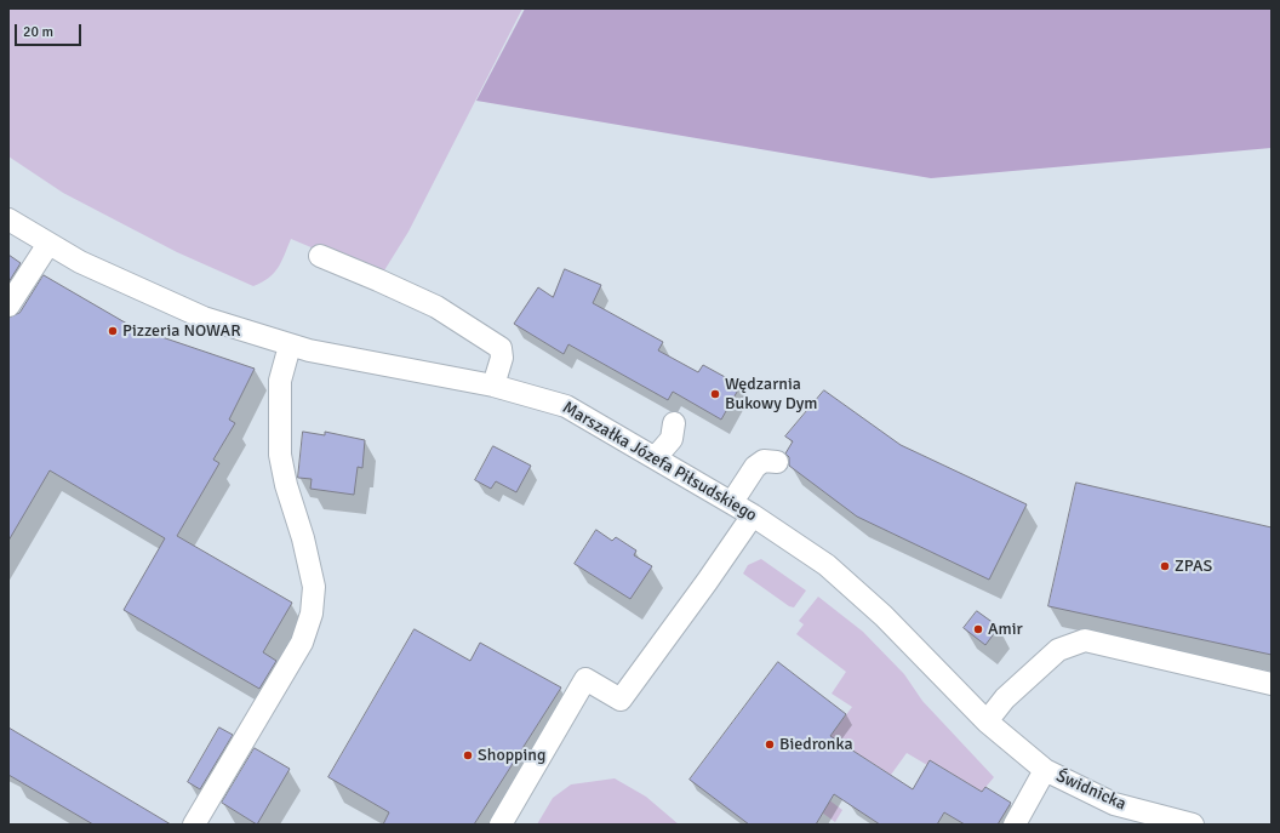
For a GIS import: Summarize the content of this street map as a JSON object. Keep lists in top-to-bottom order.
{
  "streets": {
    "street": ["Marszałka Józefa Piłsudskiego", "Świdnicka"]
  },
  "crossings": [
    ["Marszałka Józefa Piłsudskiego", "Świdnicka"]
  ],
  "places": [
    "Pizzeria NOWAR",
    "Wędzarnia Bukowy Dym",
    "ZPAS",
    "Amir",
    "Biedronka",
    "Shopping"
  ],
  "scale_bar": "20 m"
}
